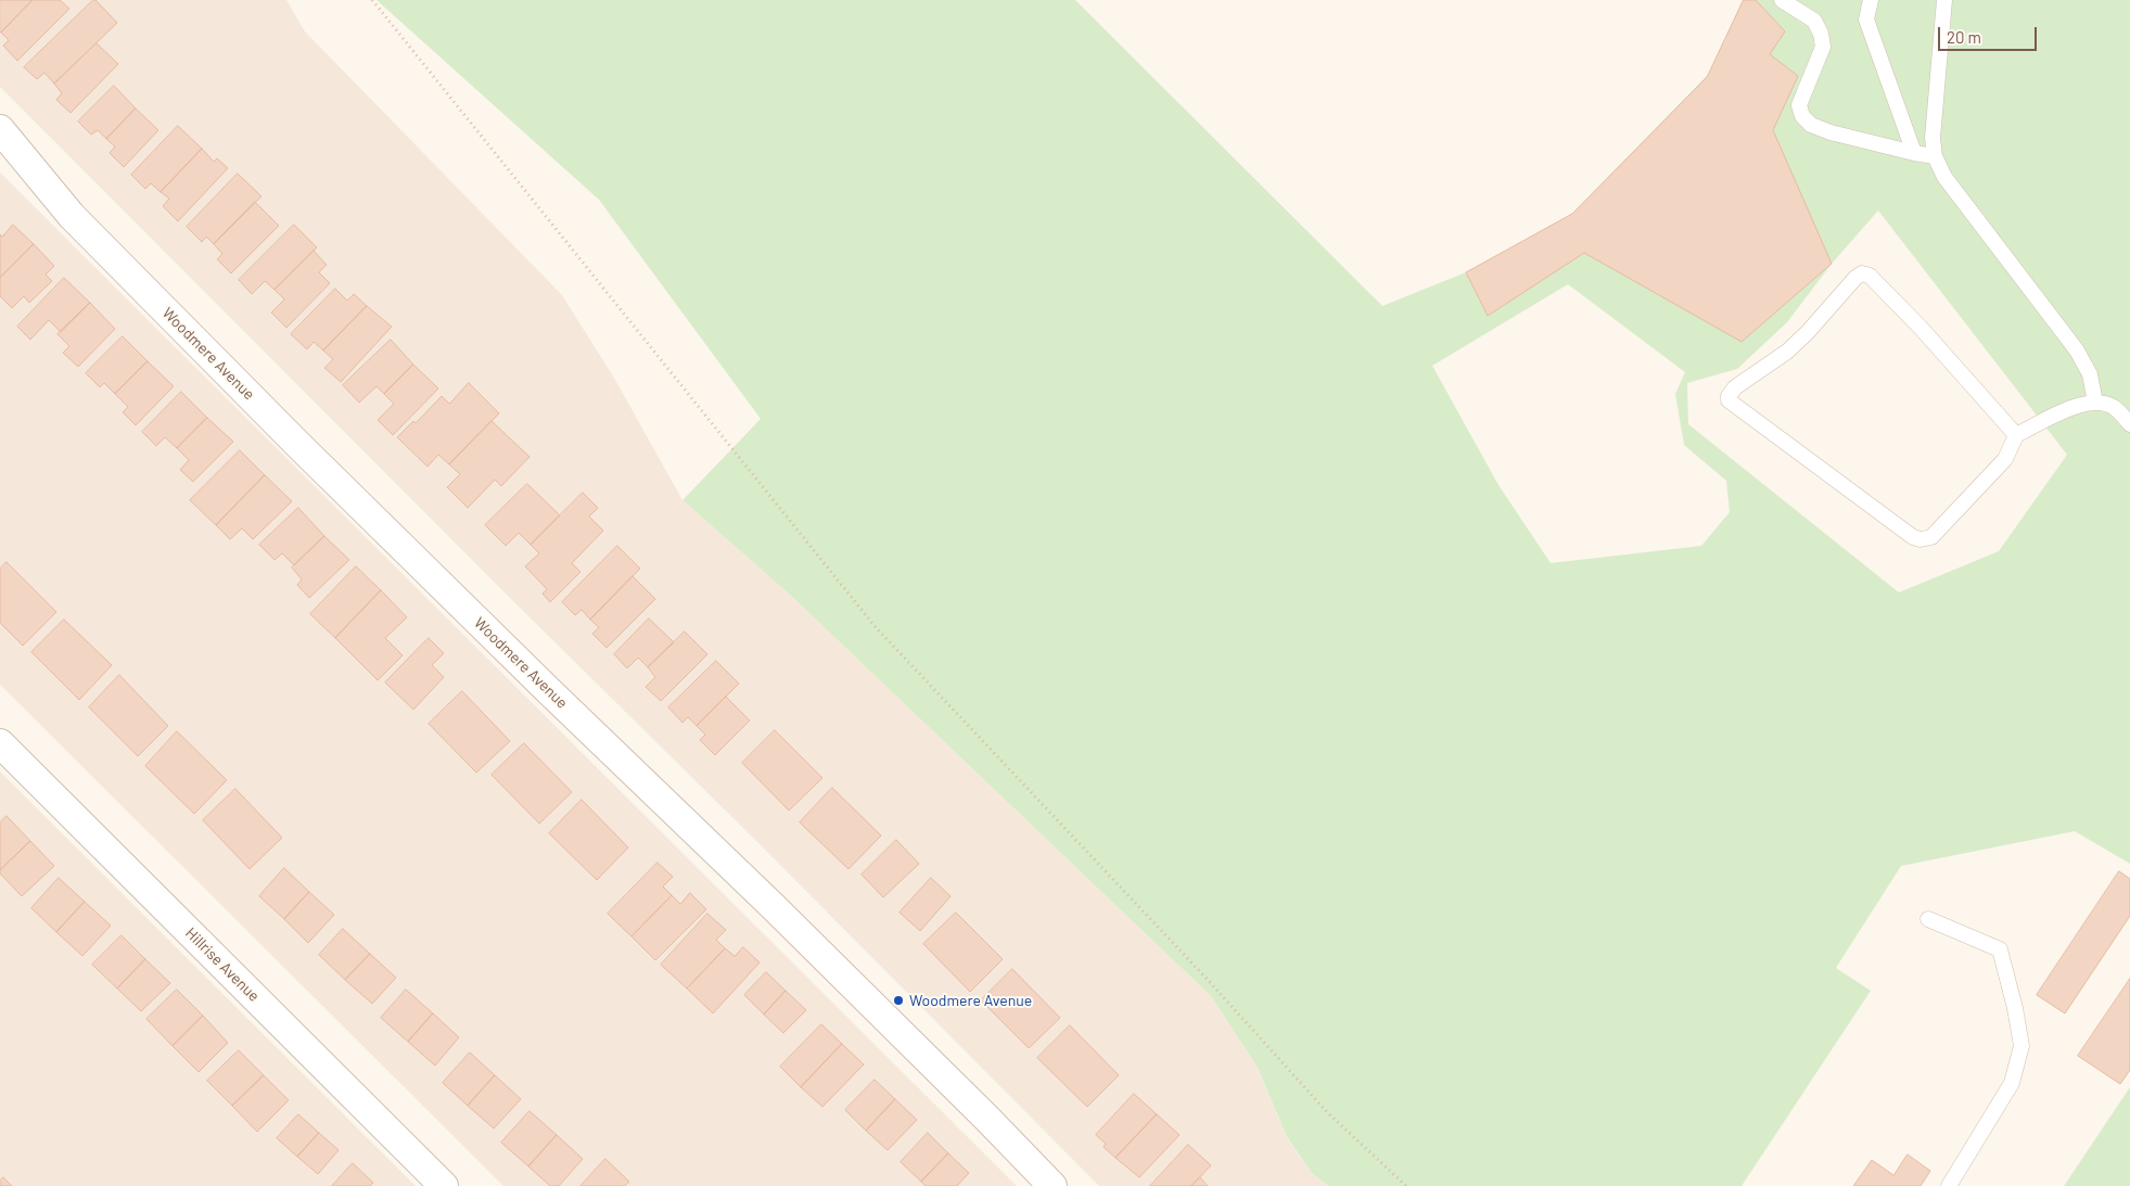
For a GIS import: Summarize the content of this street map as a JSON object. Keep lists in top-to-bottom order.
{
  "streets": {
    "street": ["Woodmere Avenue", "Hillrise Avenue"]
  },
  "places": ["Woodmere Avenue"],
  "scale_bar": "20 m"
}
